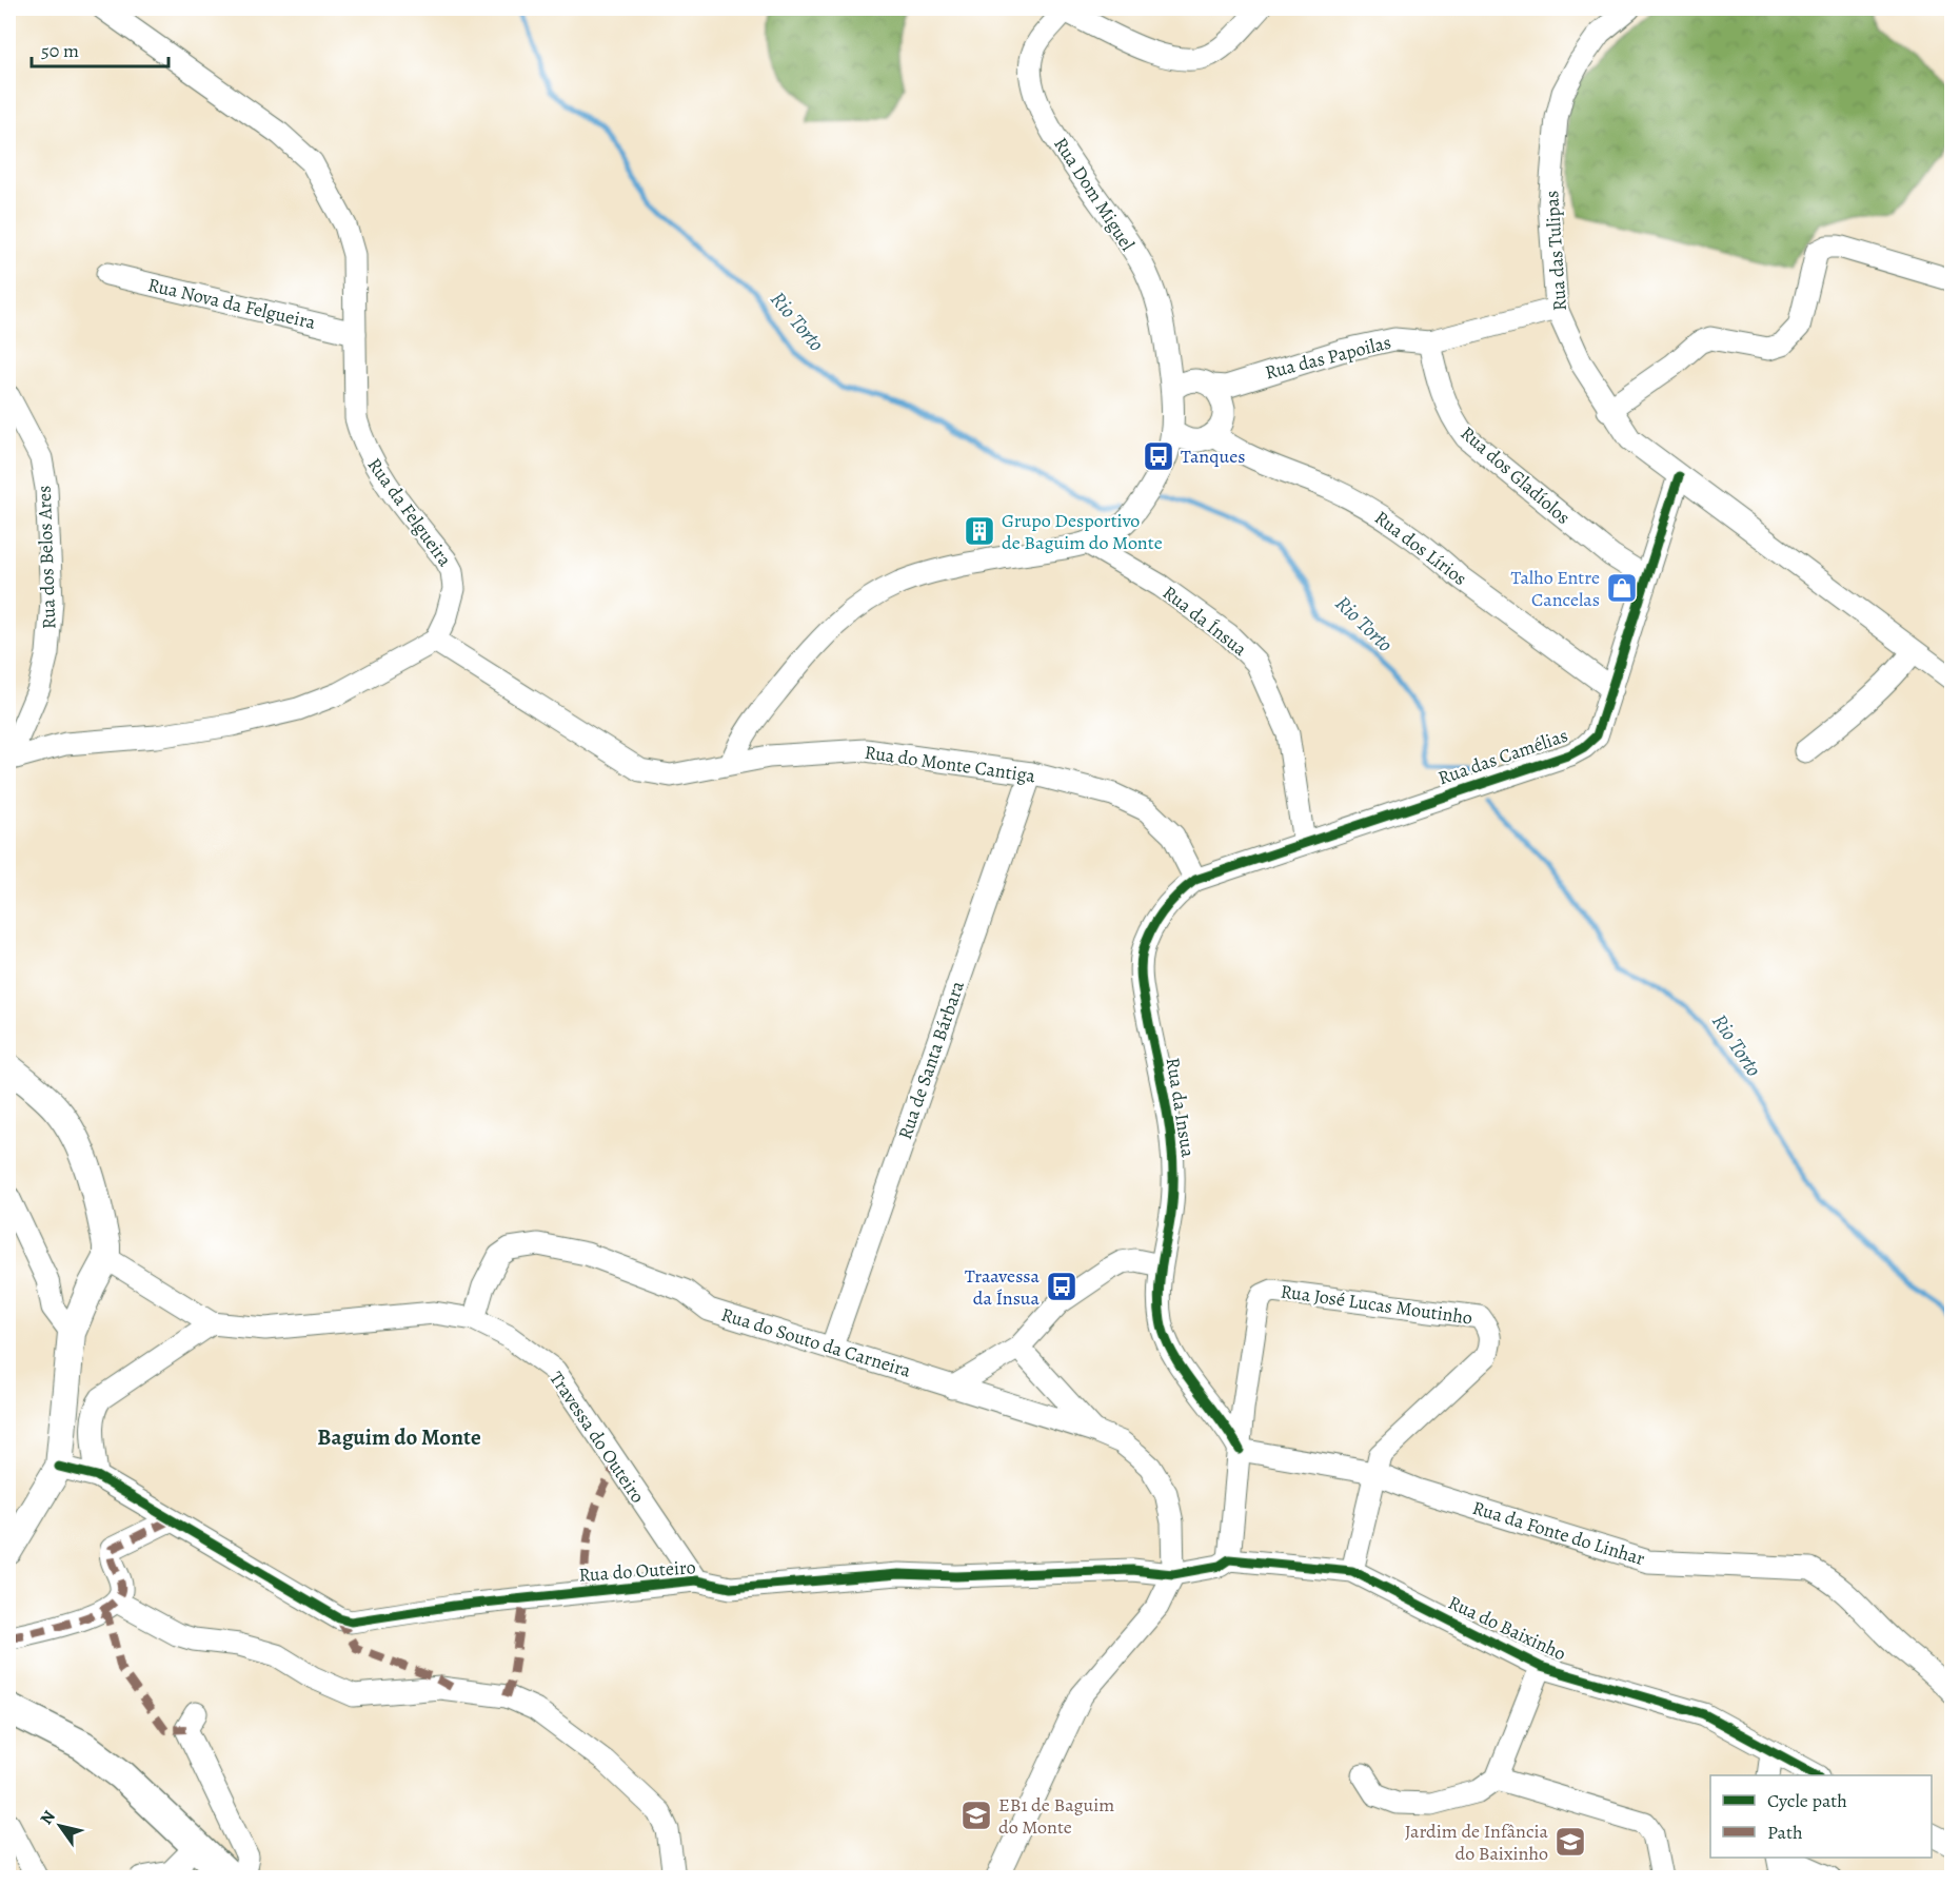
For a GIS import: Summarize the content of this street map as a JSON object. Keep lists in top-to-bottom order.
{
  "streets": {
    "street": [
      "Rua Dom Miguel",
      "Rua das Tulipas",
      "Rua Nova da Felgueira",
      "Rua das Papoilas",
      "Rua dos Gladíolos",
      "Rua da Felgueira",
      "Rua dos Lírios",
      "Rua dos Belos Ares",
      "Rua da Ínsua",
      "Rua das Camélias",
      "Rua do Monte Cantiga",
      "Rua de Santa Bárbara",
      "Rua da Insua",
      "Rua José Lucas Moutinho",
      "Rua do Souto da Carneira",
      "Travessa do Outeiro",
      "Rua da Fonte do Linhar",
      "Rua do Outeiro",
      "Rua do Baixinho"
    ]
  },
  "crossings": [
    ["Rua Dom Miguel", "Rua das Papoilas"],
    ["Rua Dom Miguel", "Rua dos Lírios"],
    ["Rua das Tulipas", "Rua das Papoilas"],
    ["Rua das Tulipas", "Rua das Camélias"],
    ["Rua Nova da Felgueira", "Rua da Felgueira"],
    ["Rua das Papoilas", "Rua dos Gladíolos"],
    ["Rua das Papoilas", "Rua dos Lírios"],
    ["Rua dos Gladíolos", "Rua das Camélias"],
    ["Rua da Felgueira", "Rua do Monte Cantiga"],
    ["Rua dos Lírios", "Rua das Camélias"],
    ["Rua da Ínsua", "Rua das Camélias"],
    ["Rua da Ínsua", "Rua da Insua"],
    ["Rua das Camélias", "Rua da Insua"],
    ["Rua do Monte Cantiga", "Rua de Santa Bárbara"],
    ["Rua do Monte Cantiga", "Rua da Insua"],
    ["Rua de Santa Bárbara", "Rua do Souto da Carneira"],
    ["Rua da Insua", "Rua José Lucas Moutinho"],
    ["Rua da Insua", "Rua da Fonte do Linhar"],
    ["Rua José Lucas Moutinho", "Rua da Fonte do Linhar"],
    ["Rua do Souto da Carneira", "Travessa do Outeiro"],
    ["Rua do Souto da Carneira", "Rua do Outeiro"],
    ["Rua do Souto da Carneira", "Rua do Baixinho"],
    ["Travessa do Outeiro", "Rua do Outeiro"],
    ["Rua do Outeiro", "Rua do Baixinho"]
  ],
  "districts": ["Baguim do Monte"],
  "water": ["Rio Torto"],
  "places": {
    "bus stop": ["Tanques", "Traavessa da Ínsua"],
    "building": ["Grupo Desportivo de Baguim do Monte"],
    "shop": ["Talho Entre Cancelas"],
    "school or university": ["EB1 de Baguim do Monte", "Jardim de Infância do Baixinho"]
  },
  "legend": ["Cycle path", "Path"],
  "scale_bar": "50 m",
  "north": "top left"
}
